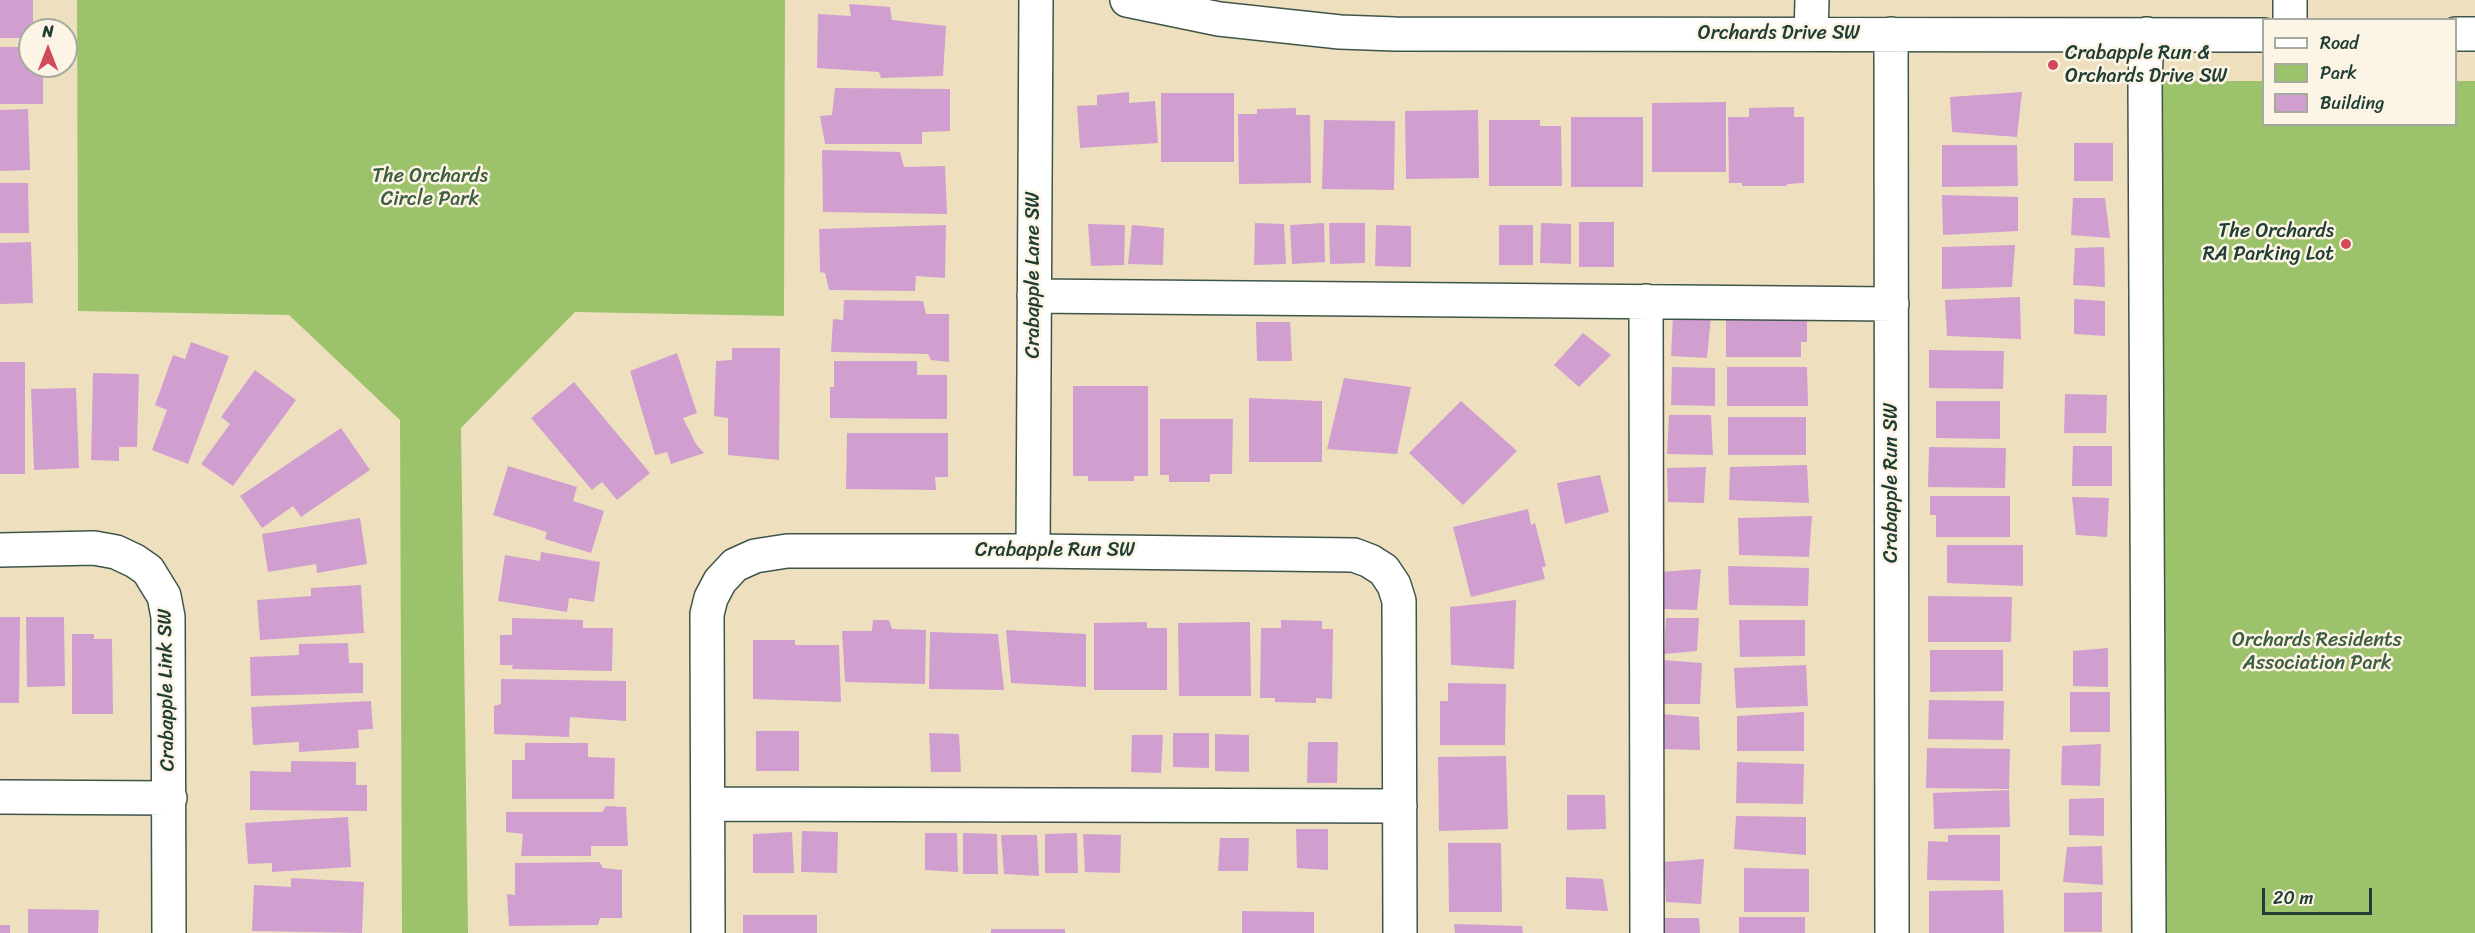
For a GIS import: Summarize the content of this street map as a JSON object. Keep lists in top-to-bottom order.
{
  "streets": {
    "street": [
      "Orchards Drive SW",
      "Crabapple Lane SW",
      "Crabapple Run SW",
      "Crabapple Link SW"
    ]
  },
  "crossings": [
    ["Orchards Drive SW", "Crabapple Run SW"],
    ["Crabapple Lane SW", "Crabapple Run SW"]
  ],
  "parks": ["The Orchards Circle Park", "Orchards Residents Association Park"],
  "places": ["Crabapple Run & Orchards Drive SW", "The Orchards RA Parking Lot"],
  "legend": ["Road", "Park", "Building"],
  "scale_bar": "20 m",
  "north": "top"
}
